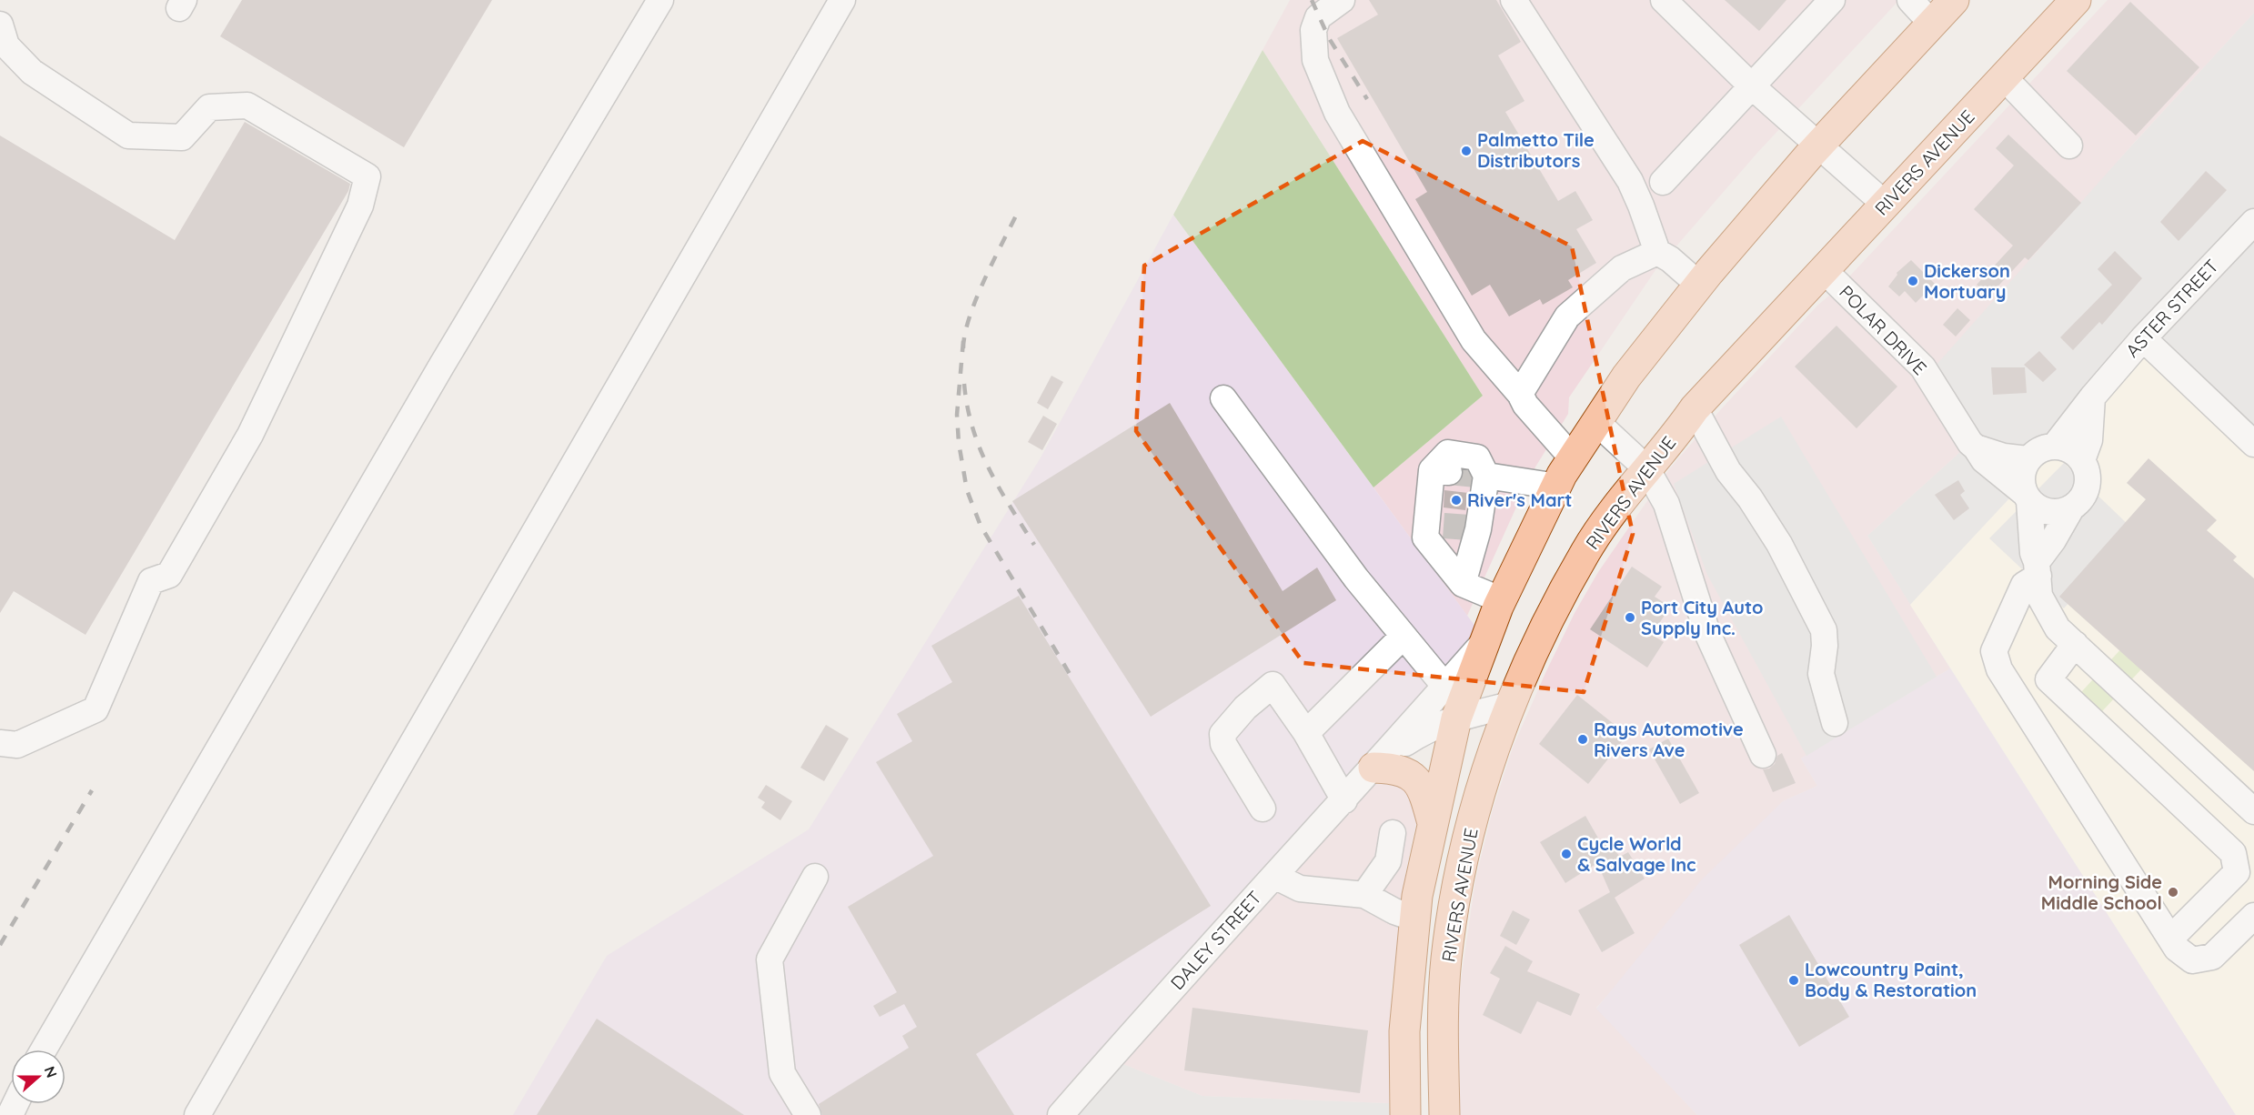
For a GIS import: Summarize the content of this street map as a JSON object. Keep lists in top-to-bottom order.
{
  "streets": {
    "main road": ["RIVERS AVENUE"],
    "street": ["ASTER STREET", "POLAR DRIVE", "DALEY STREET"]
  },
  "crossings": [
    ["RIVERS AVENUE", "POLAR DRIVE"],
    ["RIVERS AVENUE", "DALEY STREET"],
    ["ASTER STREET", "POLAR DRIVE"]
  ],
  "places": [
    "Palmetto Tile Distributors",
    "Dickerson Mortuary",
    "River's Mart",
    "Port City Auto Supply Inc.",
    "Rays Automotive Rivers Ave",
    "Cycle World & Salvage Inc",
    "Morning Side Middle School",
    "Lowcountry Paint, Body & Restoration"
  ],
  "north": "right"
}
